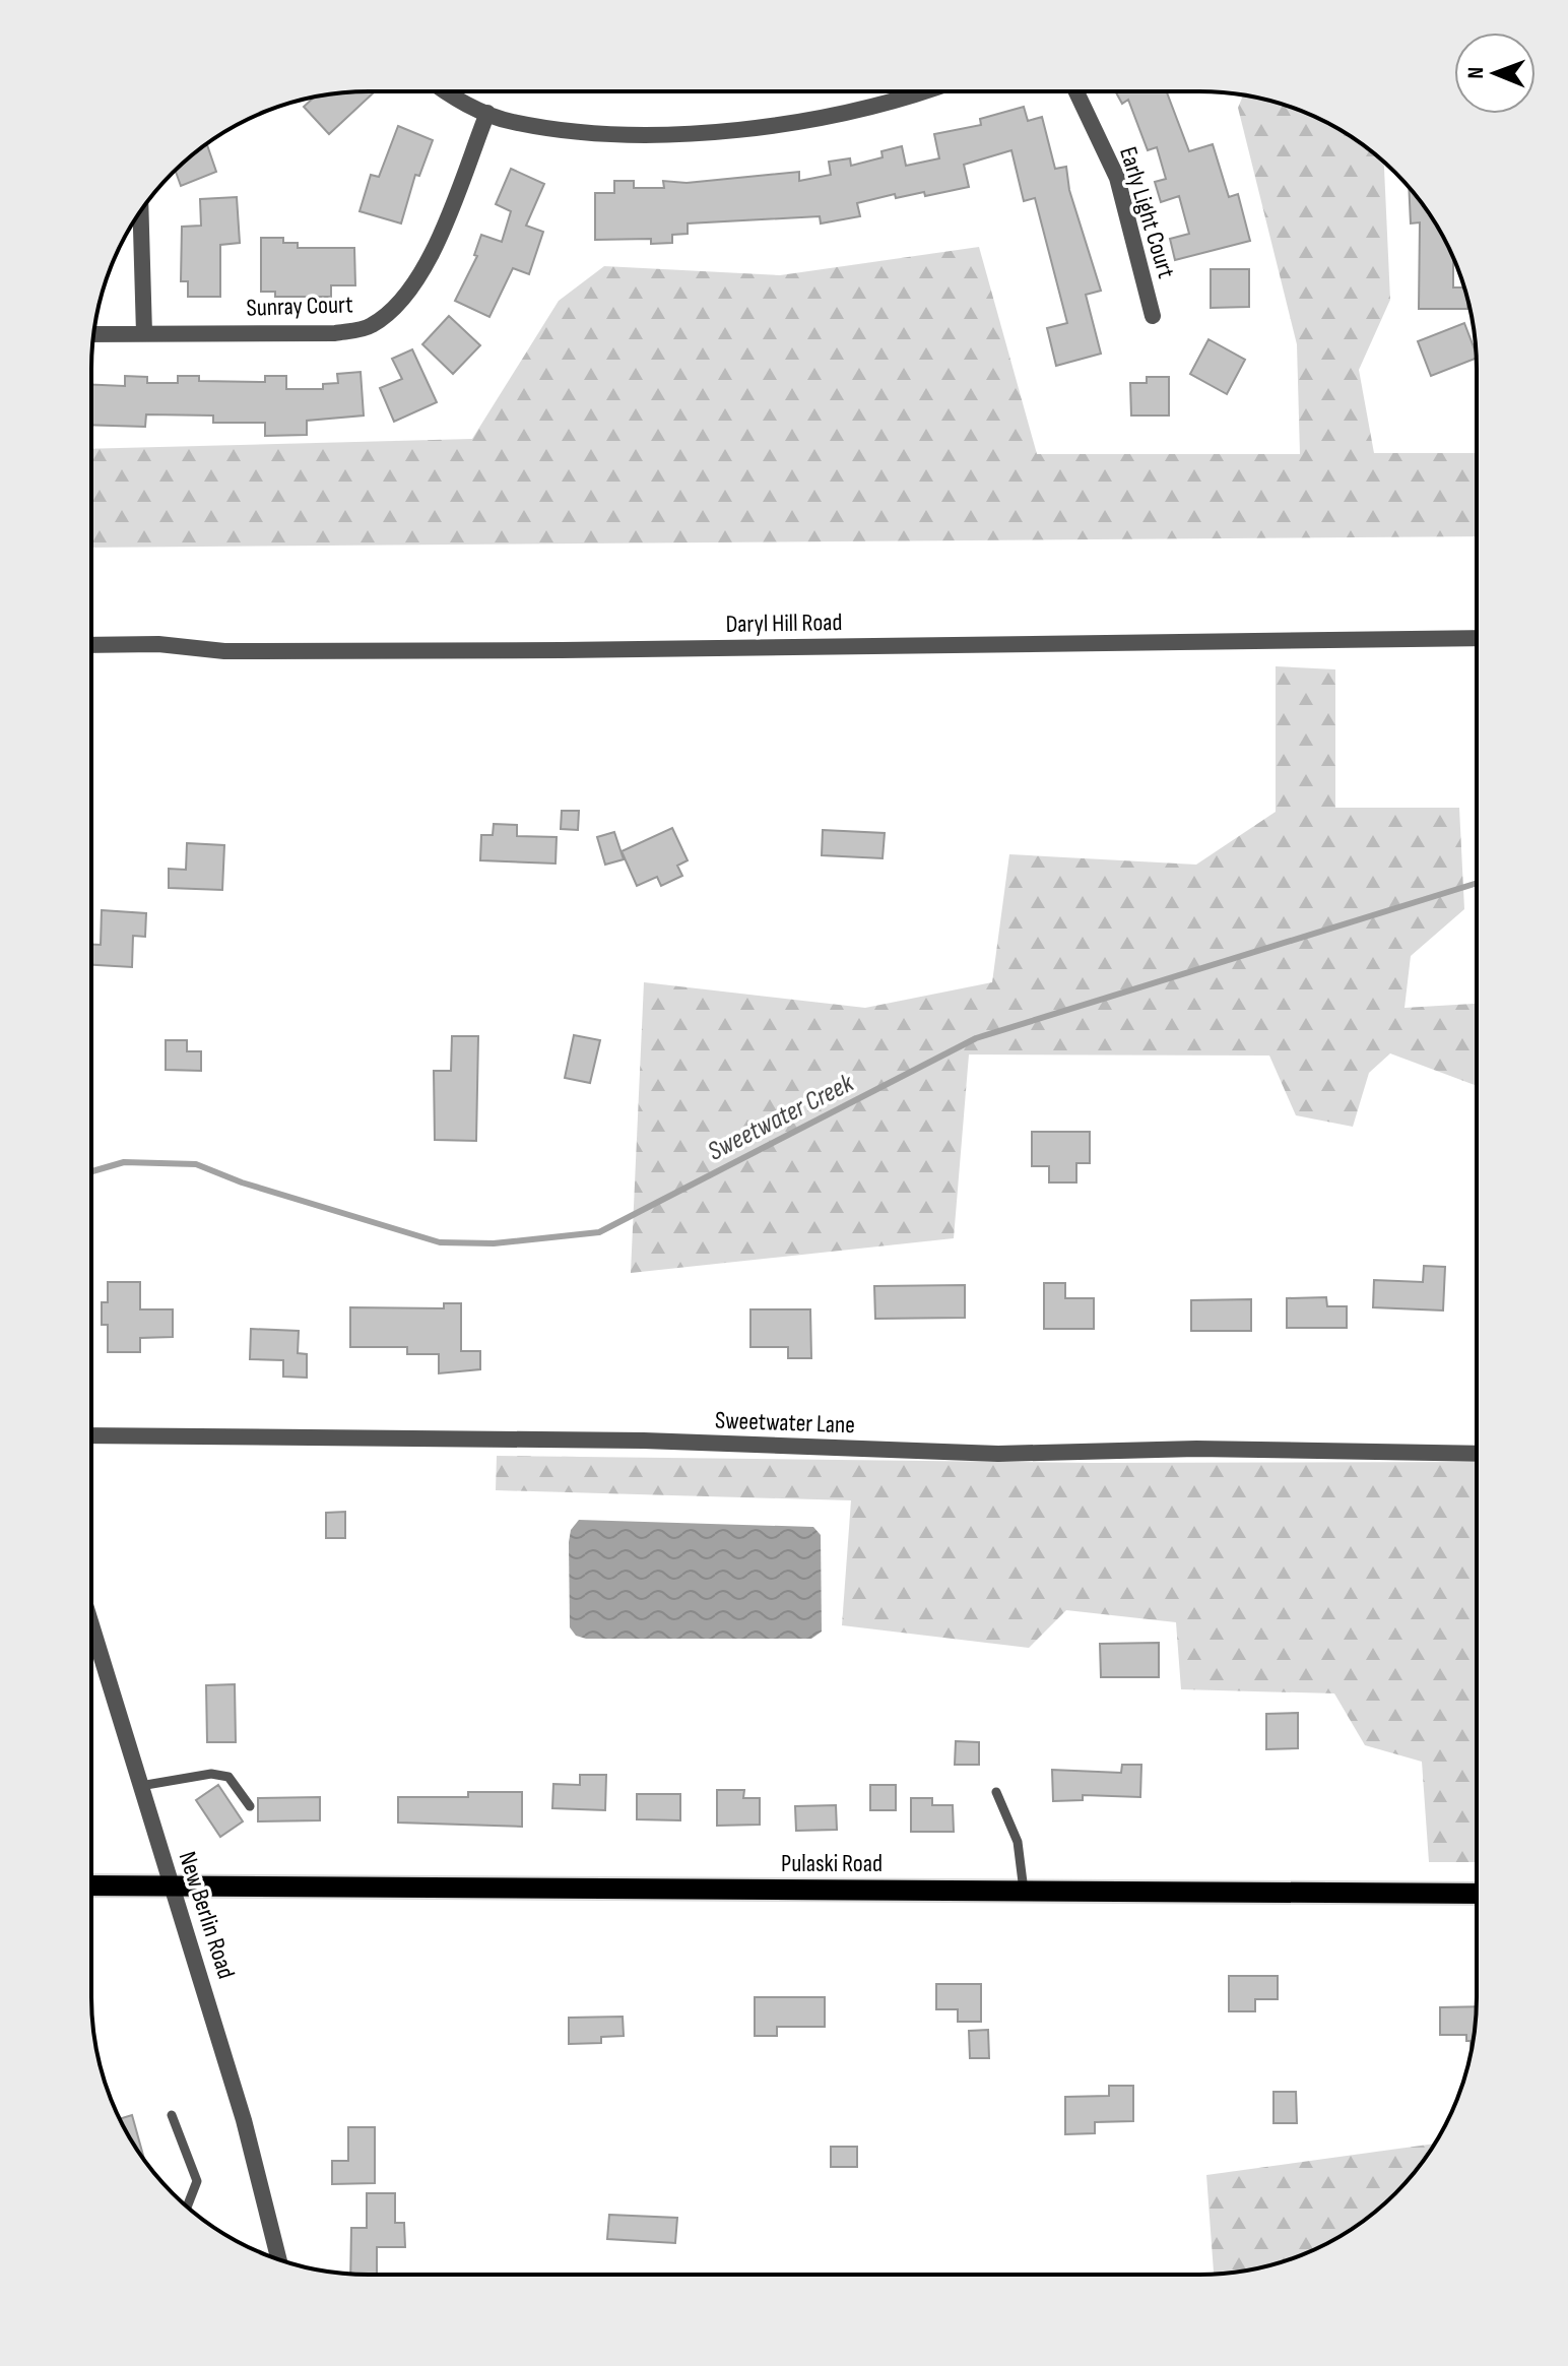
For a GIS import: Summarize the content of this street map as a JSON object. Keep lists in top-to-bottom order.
{
  "streets": {
    "main road": ["Pulaski Road"],
    "street": [
      "Early Light Court",
      "Sunray Court",
      "Daryl Hill Road",
      "Sweetwater Lane",
      "New Berlin Road"
    ]
  },
  "crossings": [
    ["Pulaski Road", "New Berlin Road"]
  ],
  "water": ["Sweetwater Creek"],
  "north": "left"
}
